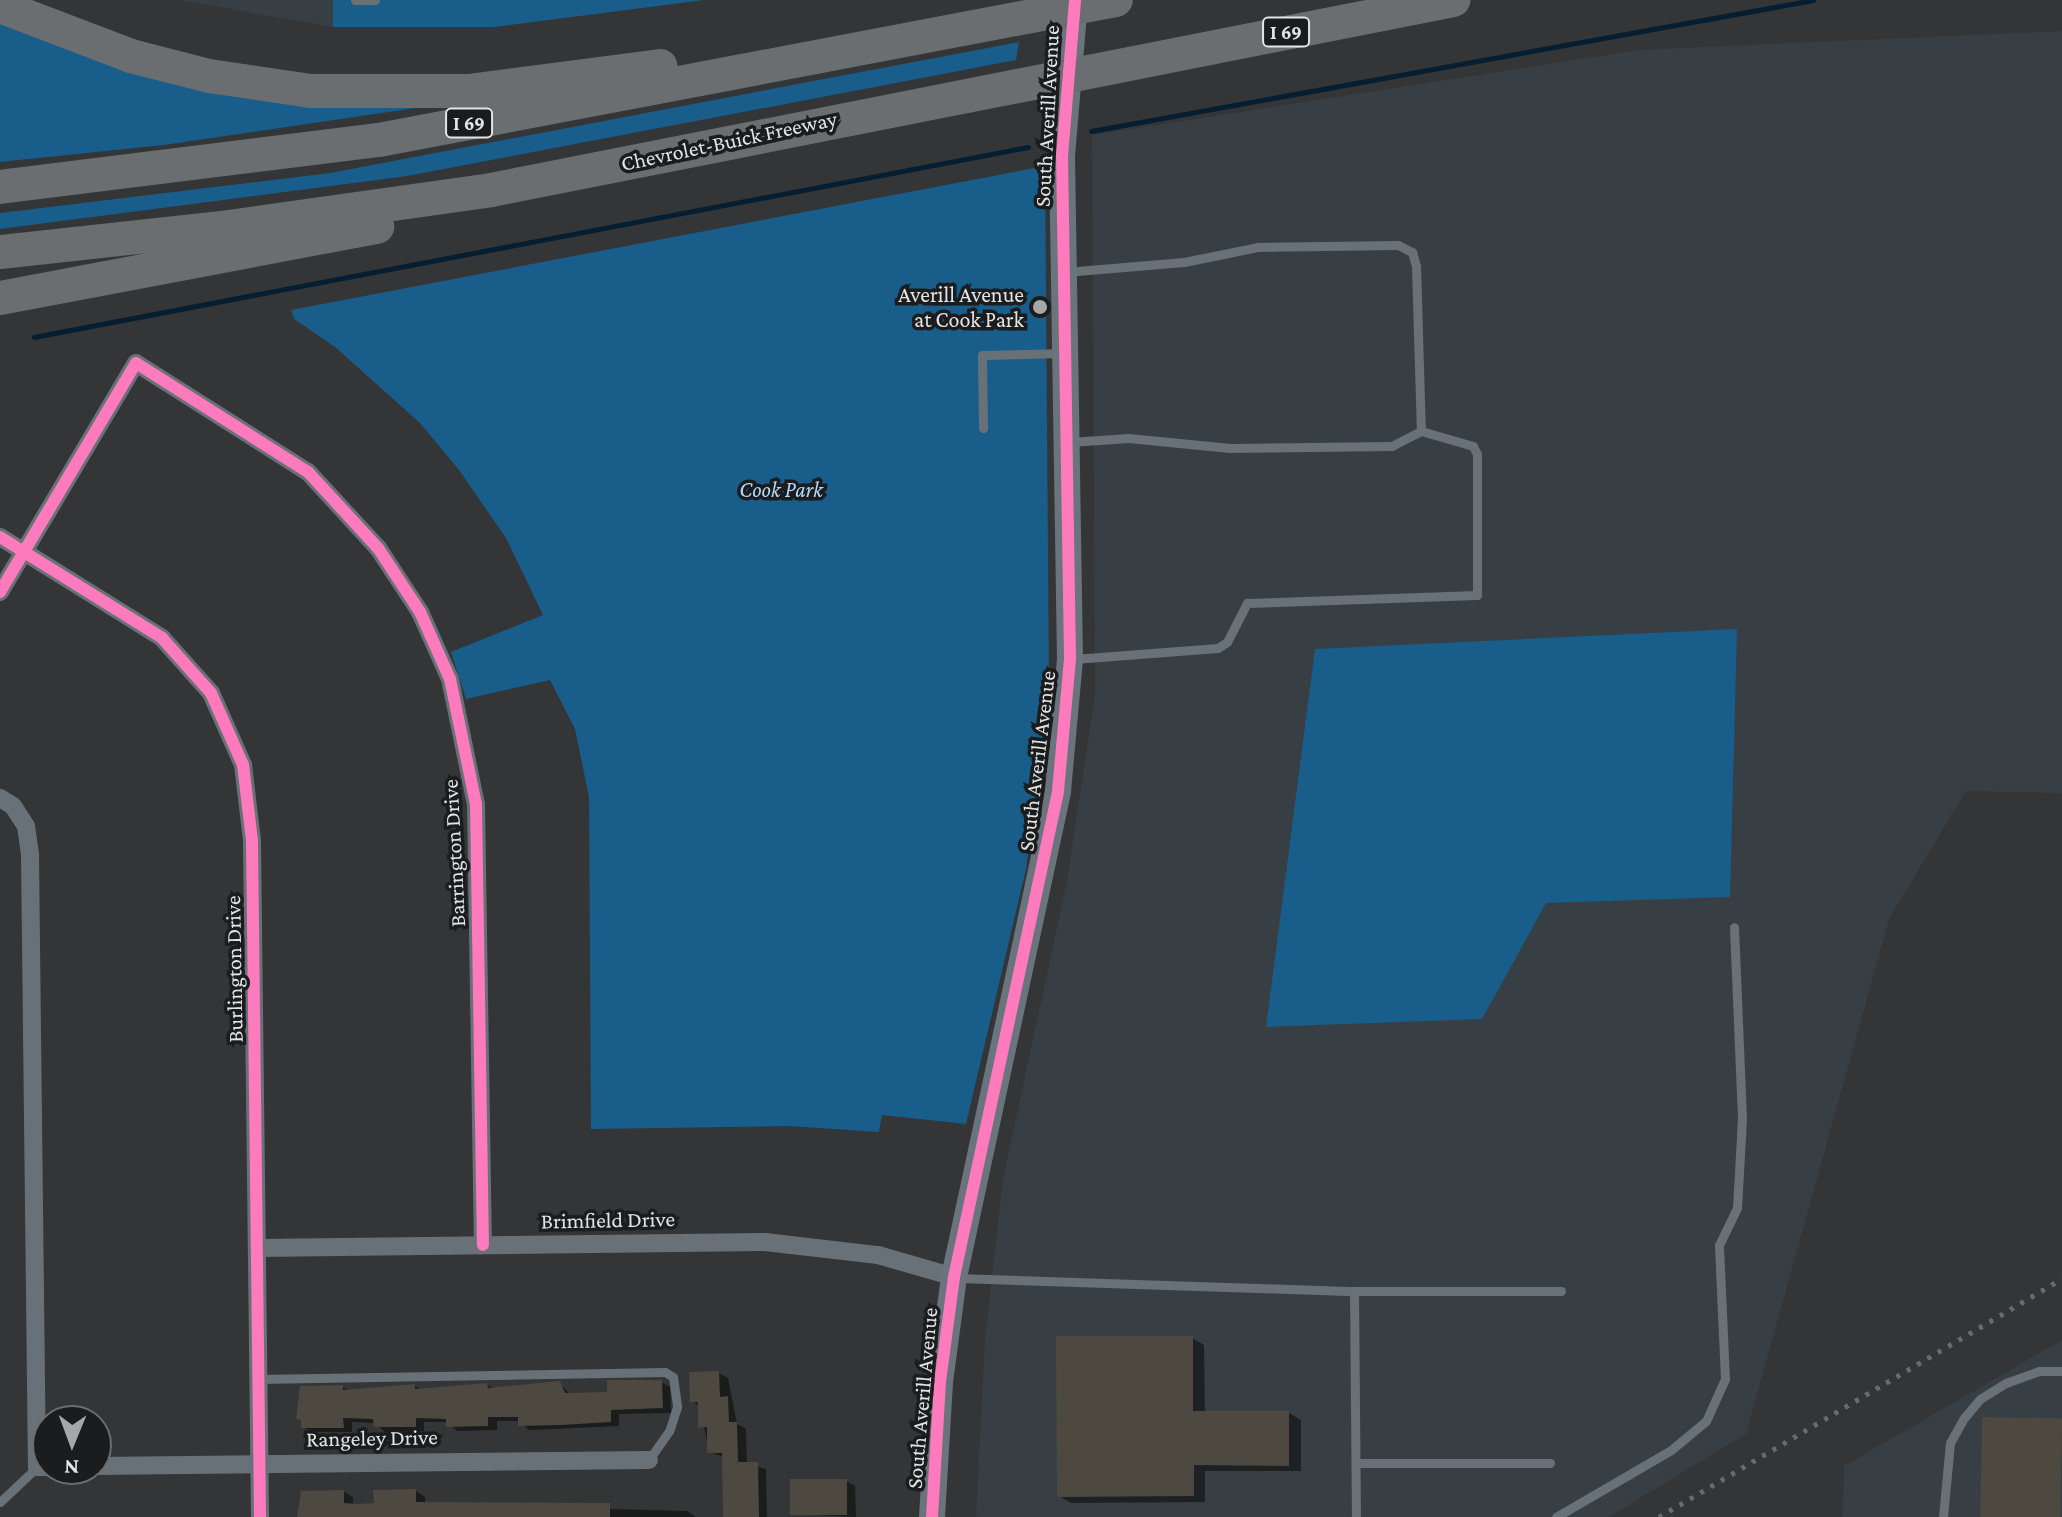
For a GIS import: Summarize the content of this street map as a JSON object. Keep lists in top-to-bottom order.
{
  "streets": {
    "highway": ["I 69", "Chevrolet-Buick Freeway"],
    "street": [
      "South Averill Avenue",
      "Barrington Drive",
      "Burlington Drive",
      "Brimfield Drive",
      "Rangeley Drive"
    ]
  },
  "crossings": [
    ["South Averill Avenue", "Brimfield Drive"],
    ["Barrington Drive", "Burlington Drive"],
    ["Barrington Drive", "Brimfield Drive"],
    ["Burlington Drive", "Brimfield Drive"],
    ["Burlington Drive", "Rangeley Drive"]
  ],
  "parks": ["Cook Park"],
  "places": ["Averill Avenue at Cook Park"],
  "north": "bottom"
}
